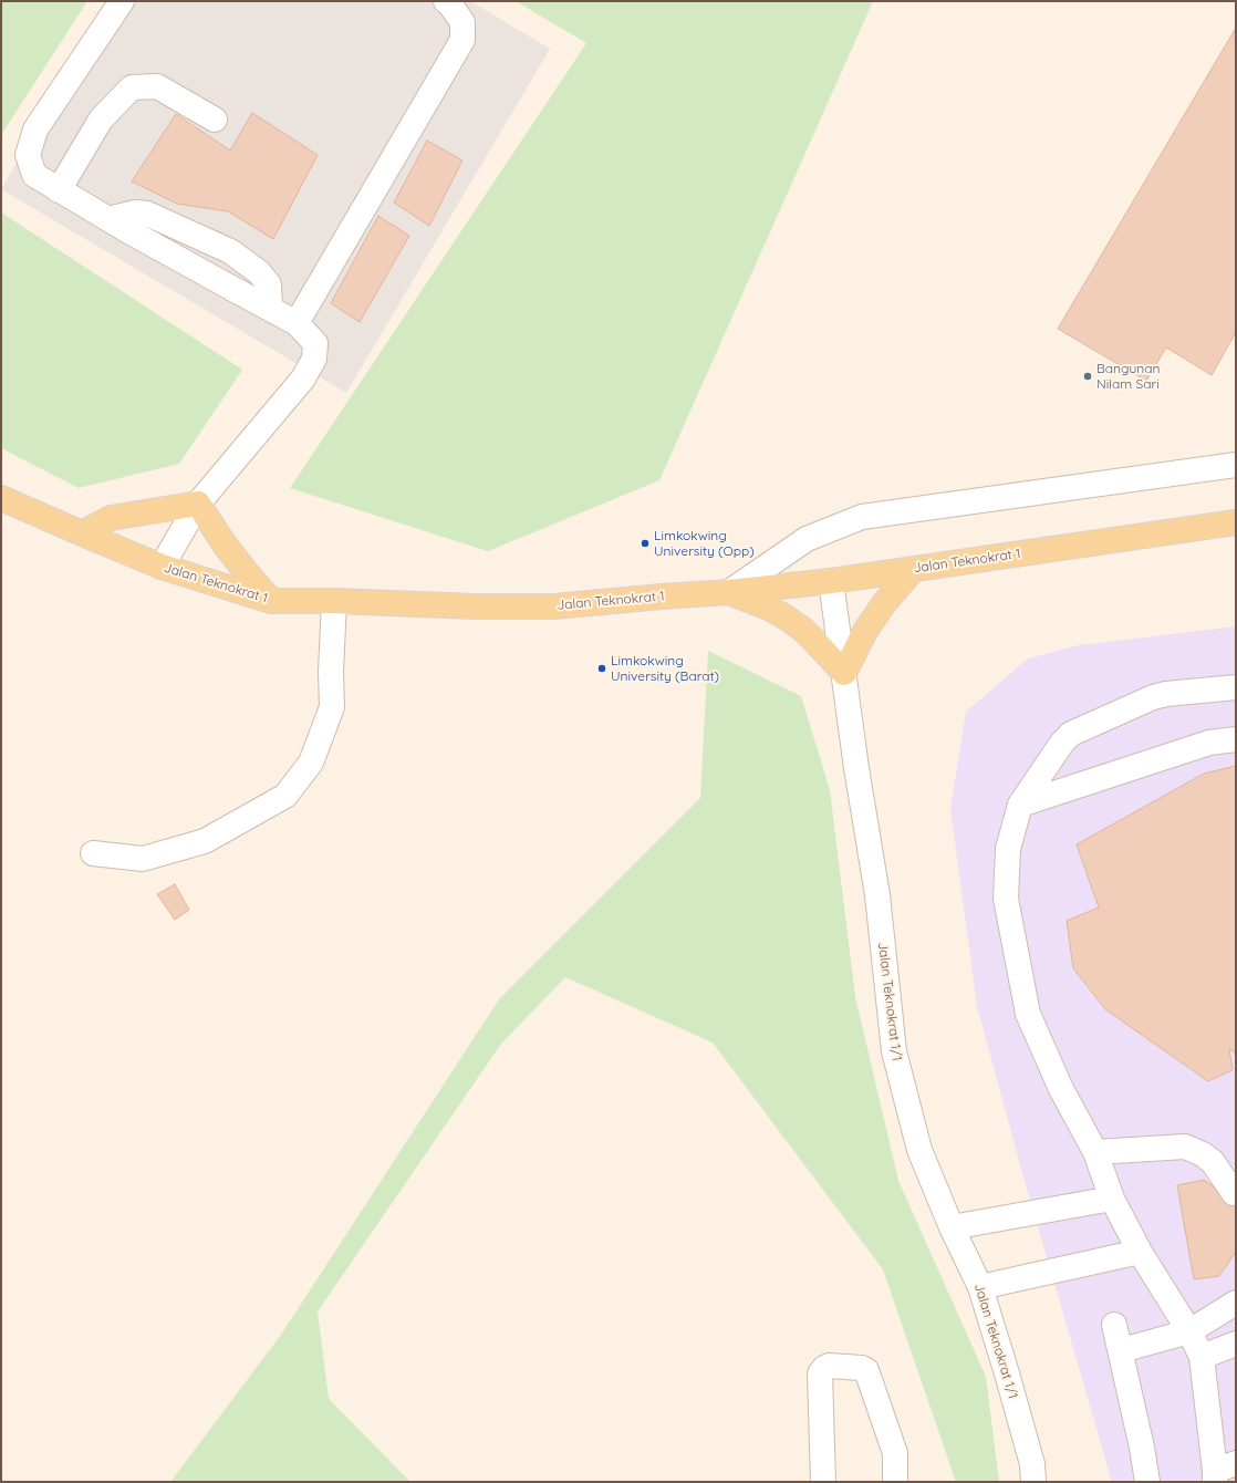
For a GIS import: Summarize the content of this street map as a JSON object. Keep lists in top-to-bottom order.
{
  "streets": {
    "main road": ["Jalan Teknokrat 1"],
    "street": ["Jalan Teknokrat 1/1"]
  },
  "crossings": [
    ["Jalan Teknokrat 1", "Jalan Teknokrat 1/1"]
  ],
  "places": ["Bangunan Nilam Sari", "Limkokwing University (Opp)", "Limkokwing University (Barat)"]
}
